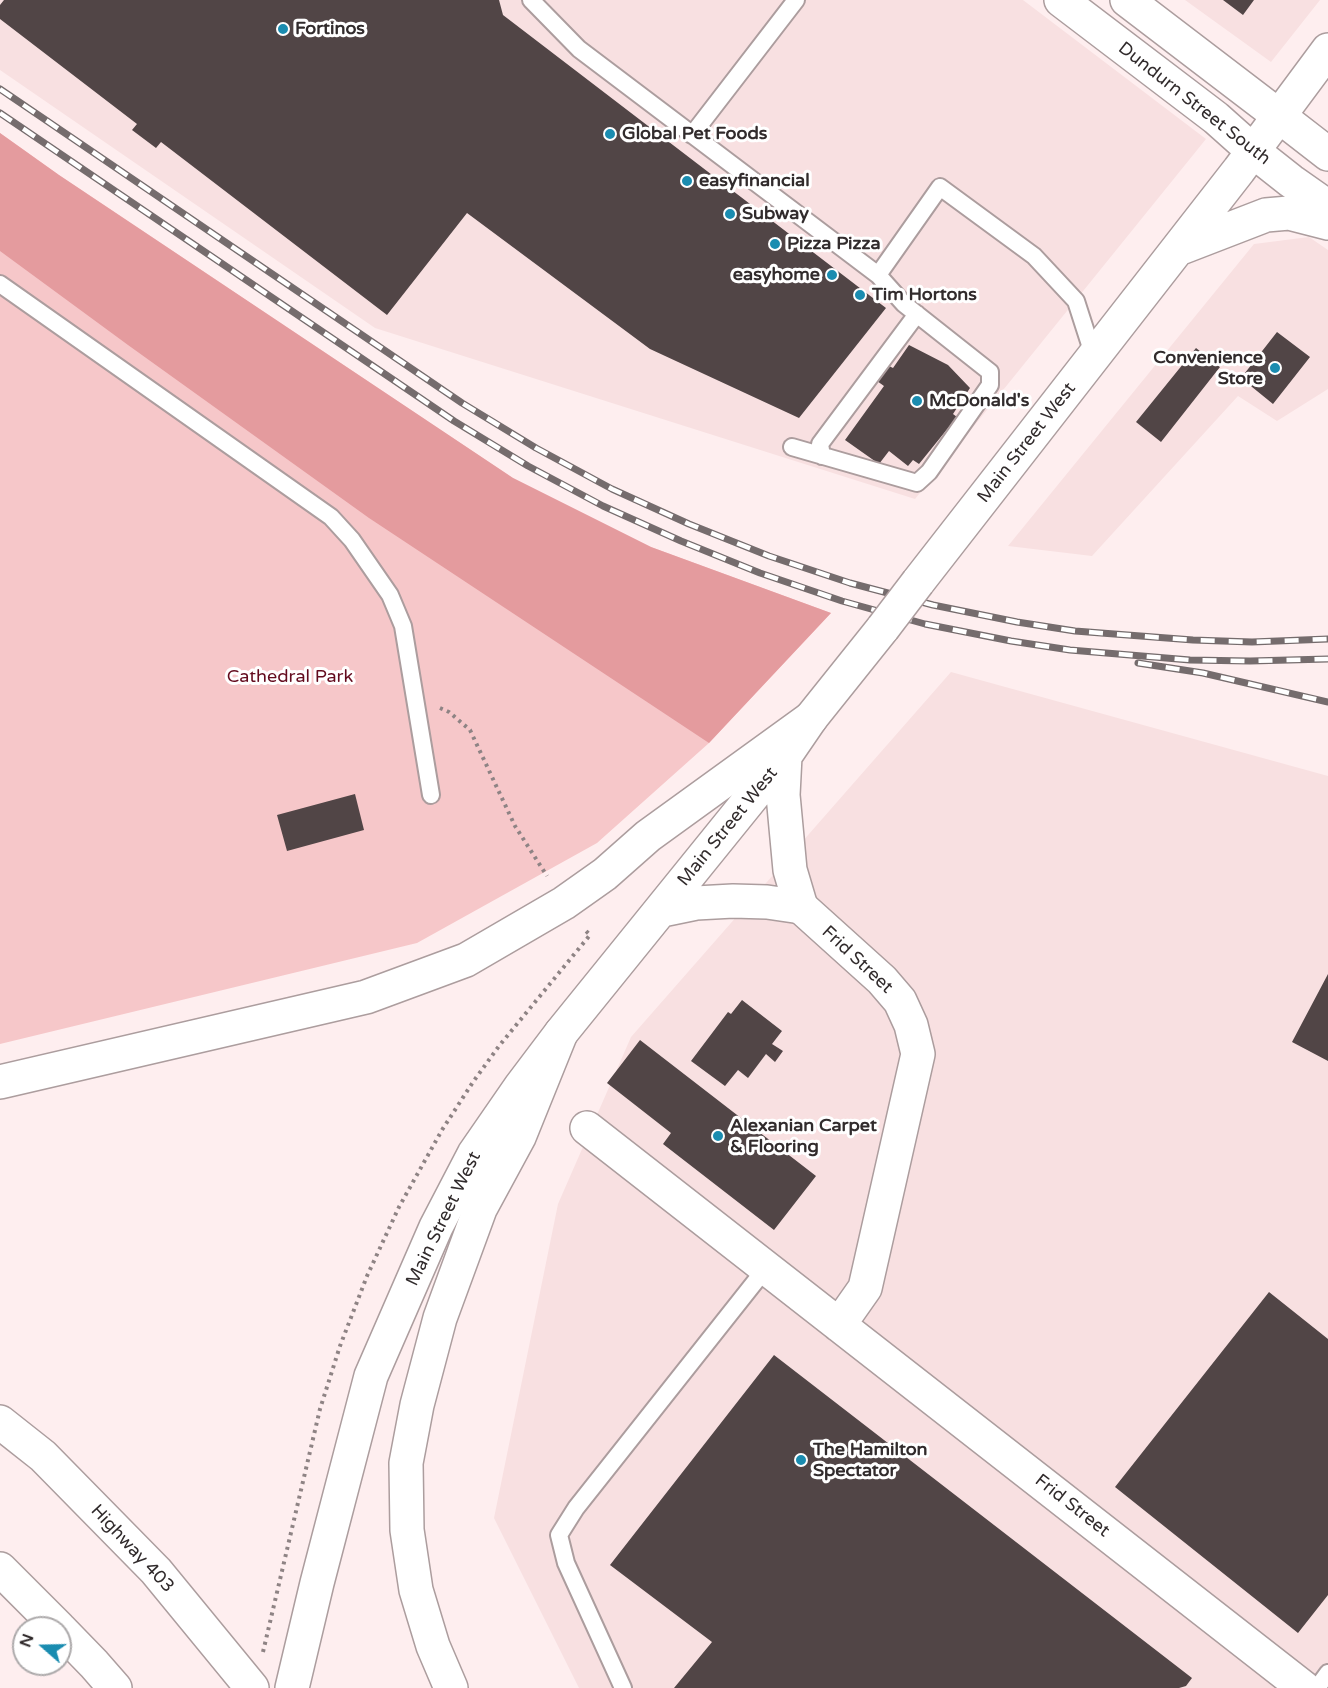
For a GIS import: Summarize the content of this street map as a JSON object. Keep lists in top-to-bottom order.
{
  "streets": {
    "main road": [
      "Dundurn Street South",
      "Main Street West",
      "Frid Street",
      "Highway 403"
    ]
  },
  "crossings": [
    ["Dundurn Street South", "Main Street West"]
  ],
  "parks": ["Cathedral Park"],
  "places": [
    "Fortinos",
    "Global Pet Foods",
    "easyfinancial",
    "Subway",
    "Pizza Pizza",
    "easyhome",
    "Tim Hortons",
    "Convenience Store",
    "McDonald's",
    "Alexanian Carpet & Flooring",
    "The Hamilton Spectator"
  ],
  "north": "left"
}
